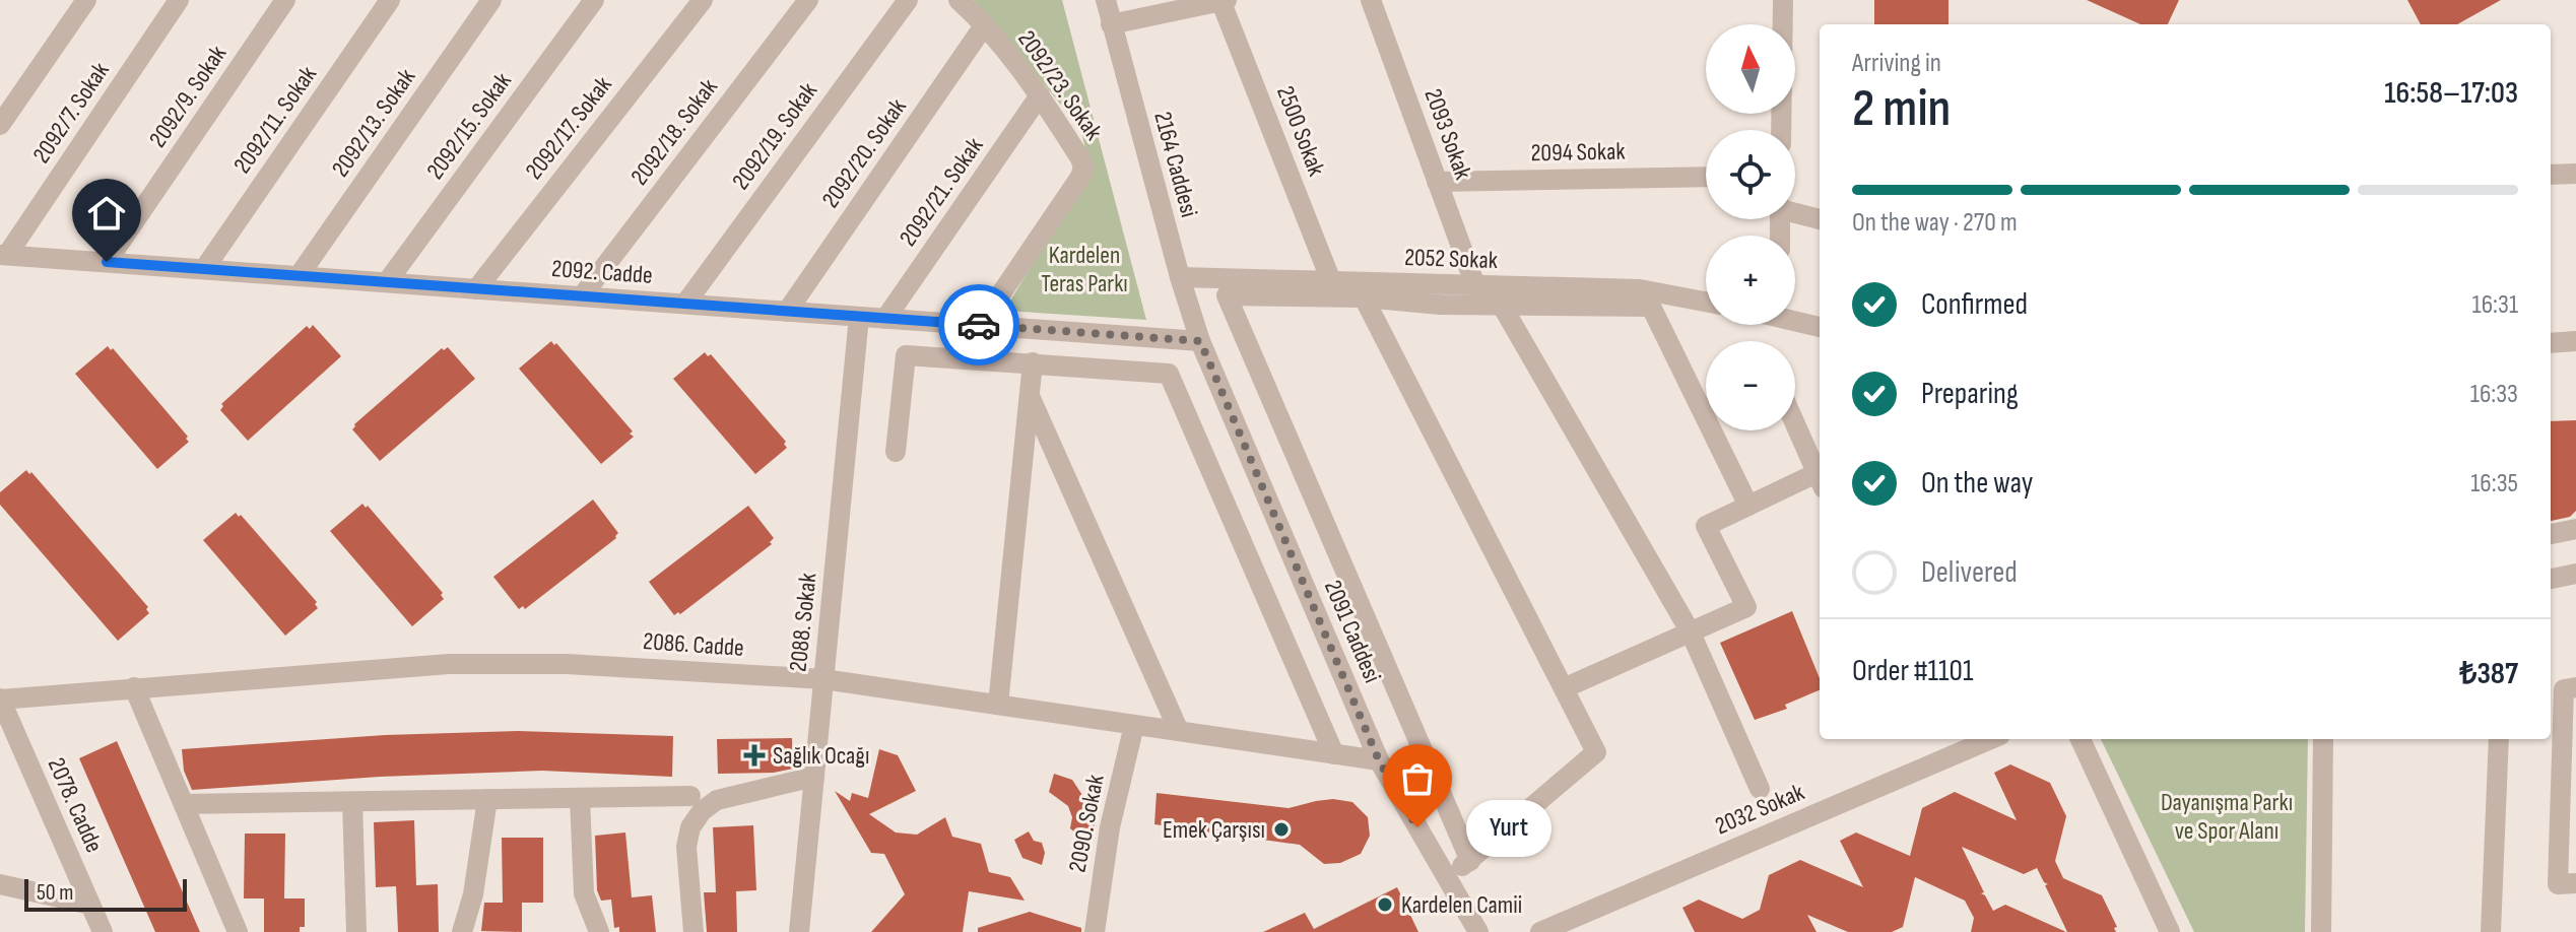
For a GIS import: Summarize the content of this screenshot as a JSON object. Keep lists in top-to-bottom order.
{
  "streets": {
    "street": [
      "2092/23. Sokak",
      "2092/9. Sokak",
      "2092/7. Sokak",
      "2092/11. Sokak",
      "2092/13. Sokak",
      "2092/15. Sokak",
      "2092/17. Sokak",
      "2500 Sokak",
      "2092/18. Sokak",
      "2093 Sokak",
      "2092/19. Sokak",
      "2094 Sokak",
      "2092/20. Sokak",
      "2164 Caddesi",
      "2092/21. Sokak",
      "2052 Sokak",
      "2092. Cadde",
      "2088. Sokak",
      "2091 Caddesi",
      "2086. Cadde",
      "2078. Cadde",
      "2032 Sokak",
      "2090. Sokak"
    ]
  },
  "crossings": [
    ["2092/23. Sokak", "2092/20. Sokak"],
    ["2092/23. Sokak", "2092/21. Sokak"],
    ["2092/23. Sokak", "2092. Cadde"],
    ["2092/9. Sokak", "2092. Cadde"],
    ["2092/7. Sokak", "2092. Cadde"],
    ["2092/11. Sokak", "2092. Cadde"],
    ["2092/13. Sokak", "2092. Cadde"],
    ["2092/15. Sokak", "2092. Cadde"],
    ["2092/17. Sokak", "2092. Cadde"],
    ["2500 Sokak", "2052 Sokak"],
    ["2092/18. Sokak", "2092. Cadde"],
    ["2093 Sokak", "2094 Sokak"],
    ["2093 Sokak", "2052 Sokak"],
    ["2092/19. Sokak", "2092. Cadde"],
    ["2092/20. Sokak", "2092. Cadde"],
    ["2164 Caddesi", "2052 Sokak"],
    ["2164 Caddesi", "2092. Cadde"],
    ["2164 Caddesi", "2091 Caddesi"],
    ["2092/21. Sokak", "2092. Cadde"],
    ["2092. Cadde", "2088. Sokak"],
    ["2092. Cadde", "2091 Caddesi"],
    ["2088. Sokak", "2086. Cadde"],
    ["2091 Caddesi", "2086. Cadde"],
    ["2086. Cadde", "2078. Cadde"],
    ["2086. Cadde", "2090. Sokak"]
  ],
  "parks": ["Kardelen Teras Parkı", "Dayanışma Parkı ve Spor Alanı"],
  "places": {
    "health": ["Sağlık Ocağı"],
    "other": ["Yurt", "Emek Çarşısı", "Kardelen Camii"]
  },
  "scale_bar": "50 m",
  "north": "top",
  "page": {
    "map_buttons": ["+", "−"],
    "heading": ["2 min", "Arriving in", "16:58–17:03"],
    "panel": ["Order #1101", "₺387"],
    "bar": "On the way · 270 m",
    "list": [
      ["Confirmed", "16:31"],
      ["Preparing", "16:33"],
      ["On the way", "16:35"],
      "Delivered"
    ],
    "bubble": "Yurt",
    "scale": "50 m"
  }
}
